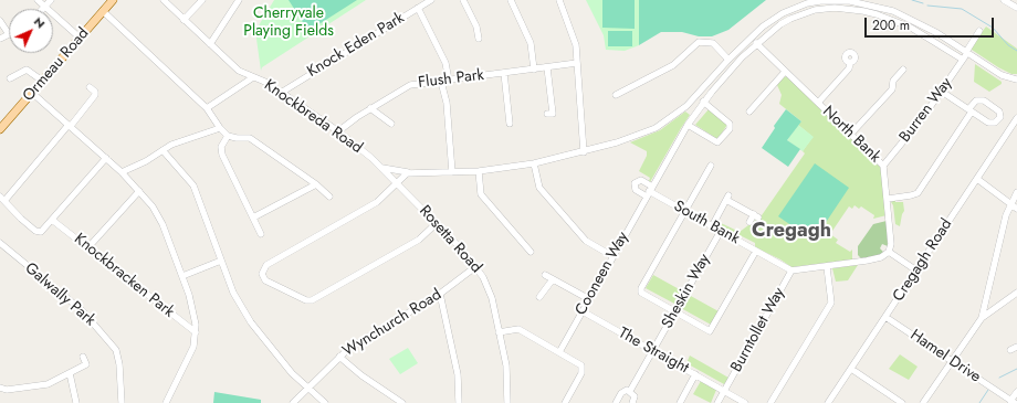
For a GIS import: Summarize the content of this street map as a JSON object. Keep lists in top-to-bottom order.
{
  "streets": {
    "main road": ["Ormeau Road"],
    "street": [
      "Knock Eden Park",
      "Flush Park",
      "Burren Way",
      "Knockbreda Road",
      "North Bank",
      "South Bank",
      "Rosetta Road",
      "Cregagh Road",
      "Cooneen Way",
      "Knockbracken Park",
      "Sheskin Way",
      "Galwally Park",
      "Wynchurch Road",
      "Burntollet Way",
      "The Straight",
      "Hamel Drive"
    ]
  },
  "crossings": [
    ["Knock Eden Park", "Knockbreda Road"],
    ["Flush Park", "Knockbreda Road"],
    ["Burren Way", "North Bank"],
    ["Burren Way", "Cooneen Way"],
    ["Knockbreda Road", "Rosetta Road"],
    ["North Bank", "Cooneen Way"],
    ["South Bank", "Cooneen Way"],
    ["South Bank", "Sheskin Way"],
    ["South Bank", "Burntollet Way"],
    ["Rosetta Road", "Wynchurch Road"],
    ["Cregagh Road", "Hamel Drive"],
    ["Cooneen Way", "The Straight"],
    ["Sheskin Way", "The Straight"],
    ["Burntollet Way", "The Straight"]
  ],
  "districts": ["Cregagh"],
  "parks": ["Cherryvale Playing Fields"],
  "scale_bar": "200 m",
  "north": "top right"
}
